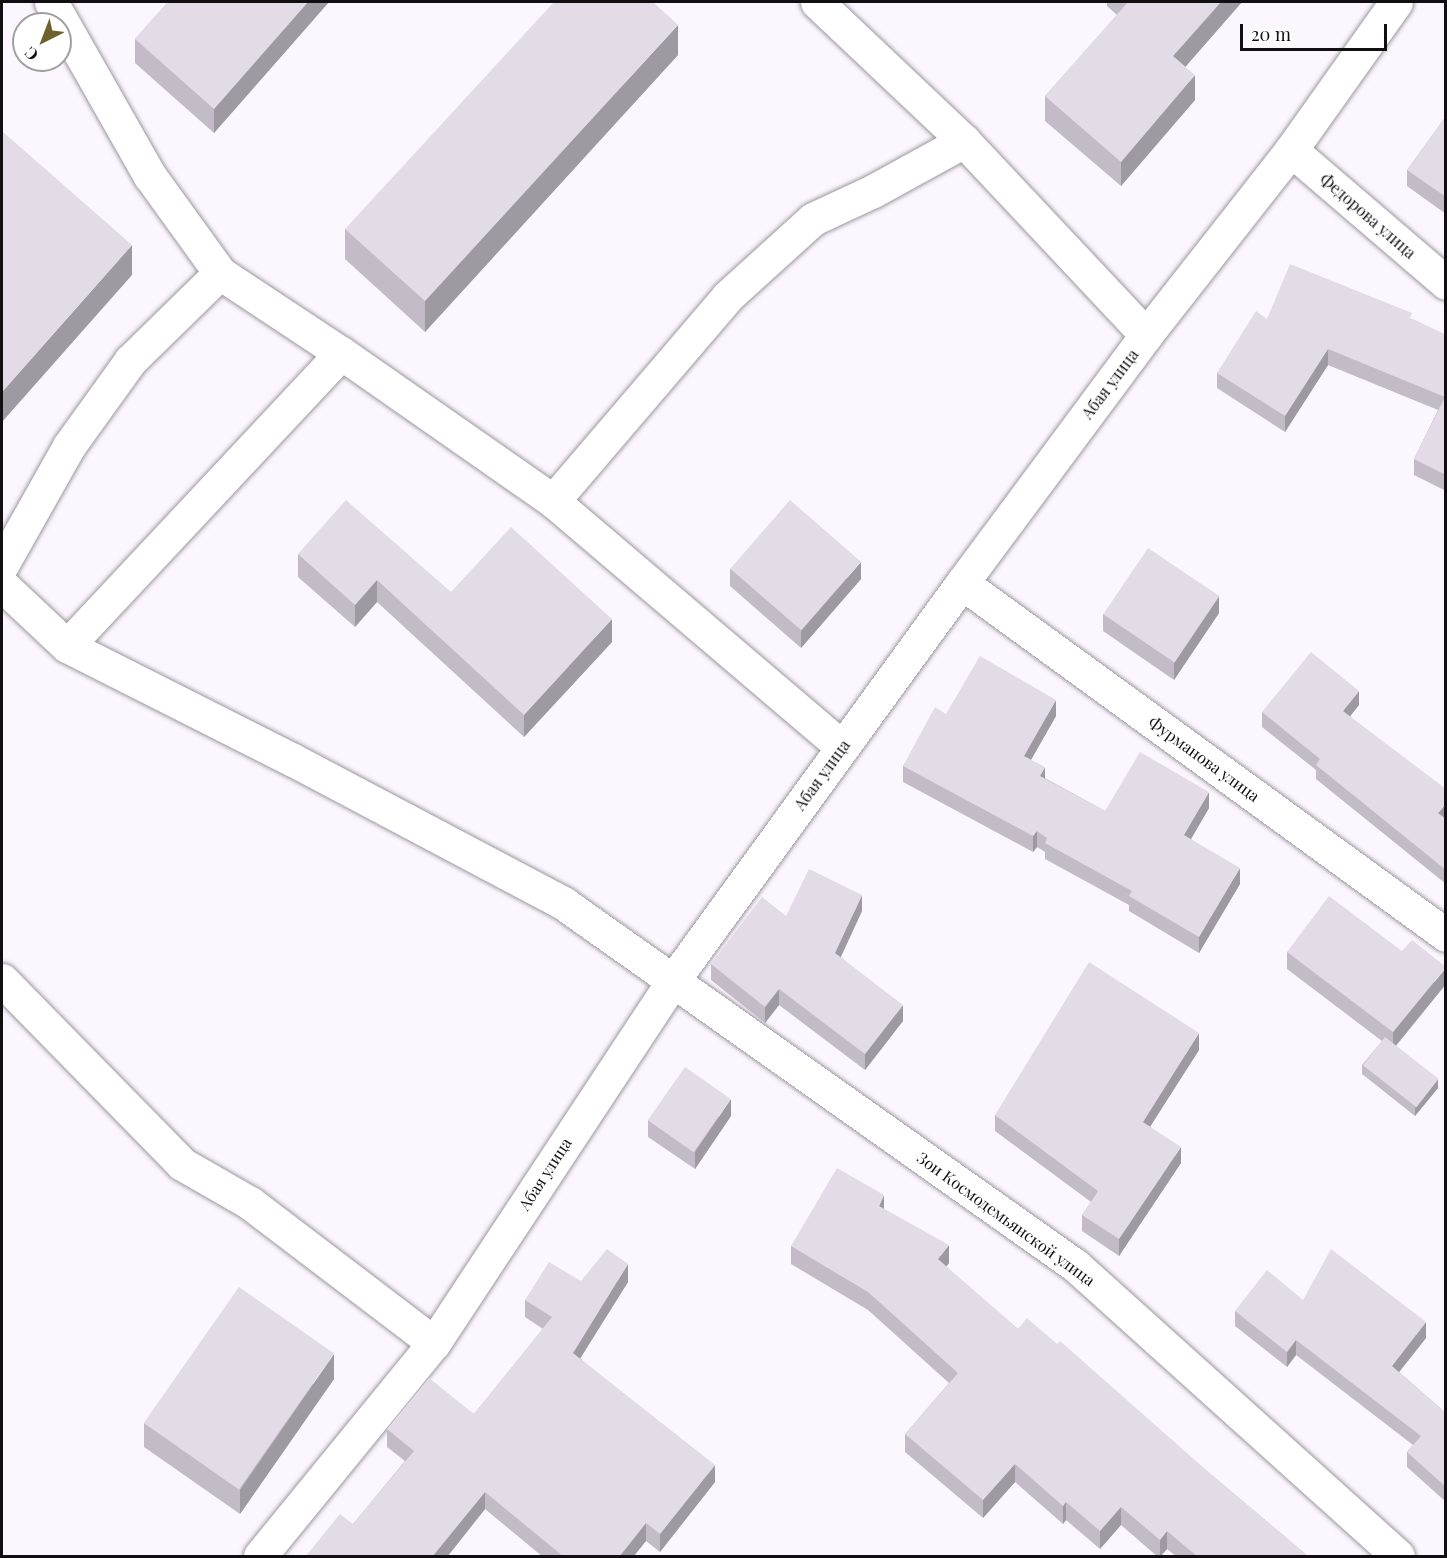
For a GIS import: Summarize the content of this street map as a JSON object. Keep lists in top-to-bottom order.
{
  "streets": {
    "street": [
      "Федорова улица",
      "Абая улица",
      "Фурманова улица",
      "Зои Космодемьянской улица"
    ]
  },
  "crossings": [
    ["Федорова улица", "Абая улица"],
    ["Абая улица", "Фурманова улица"],
    ["Абая улица", "Зои Космодемьянской улица"]
  ],
  "scale_bar": "20 m",
  "north": "bottom left"
}
